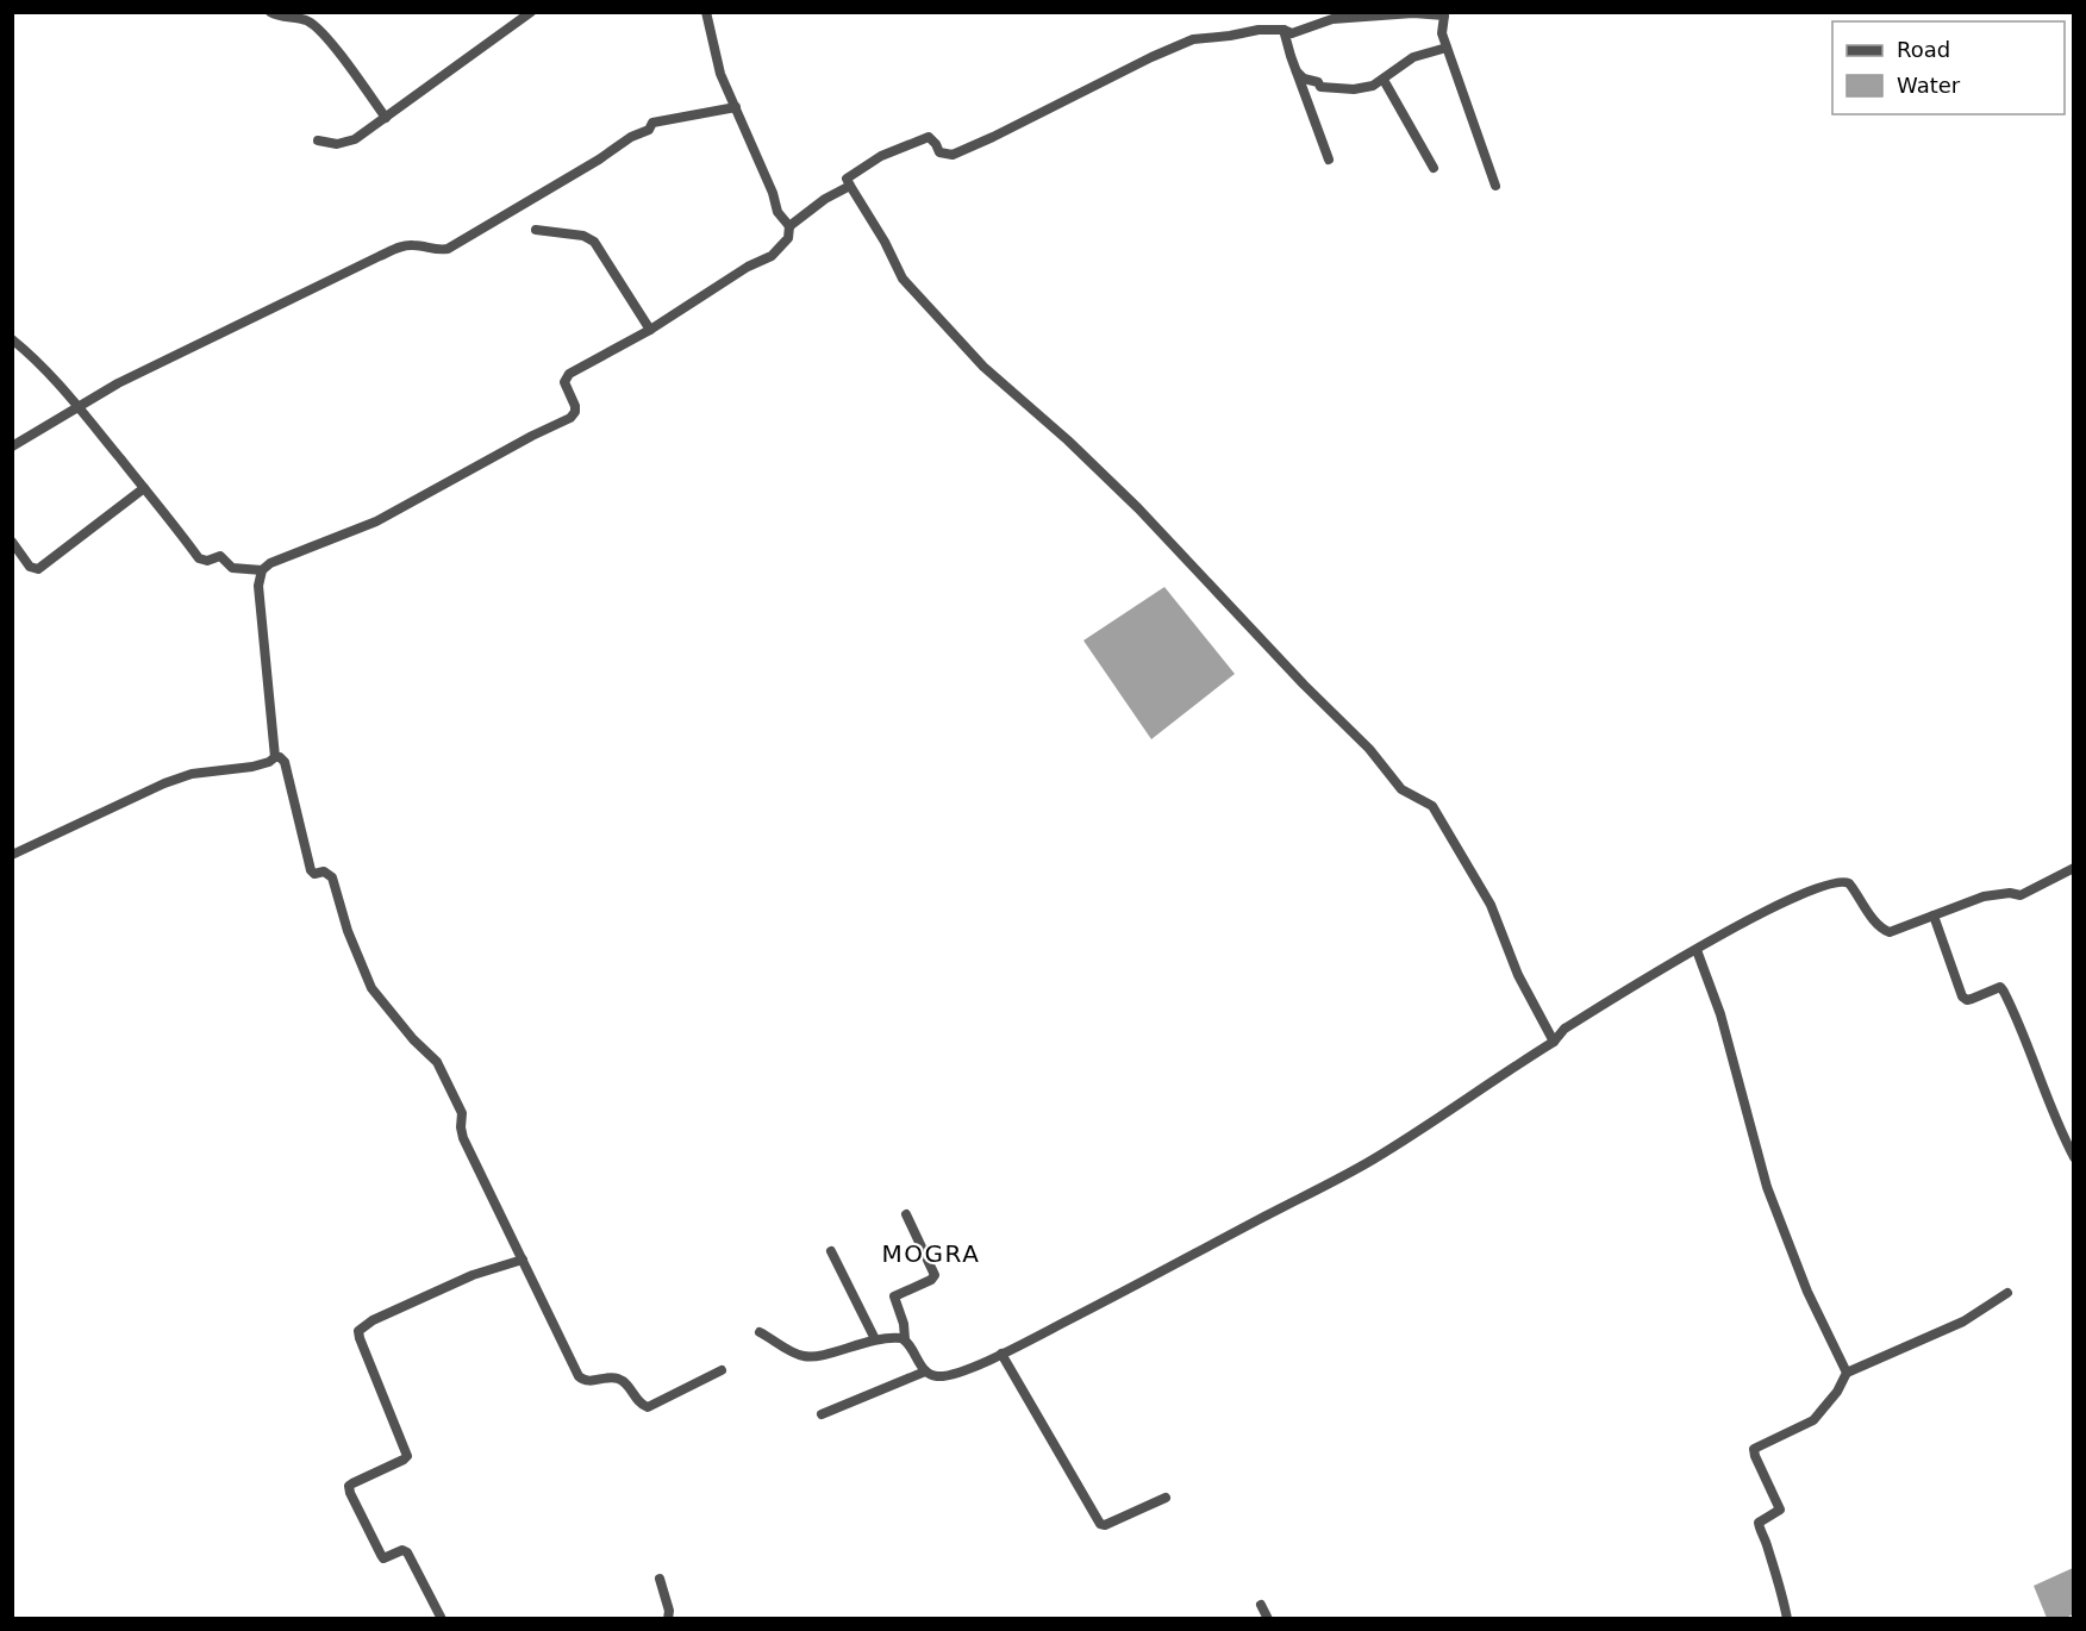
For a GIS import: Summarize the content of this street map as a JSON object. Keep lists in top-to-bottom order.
{
  "districts": ["MOGRA"],
  "legend": ["Road", "Water"]
}
